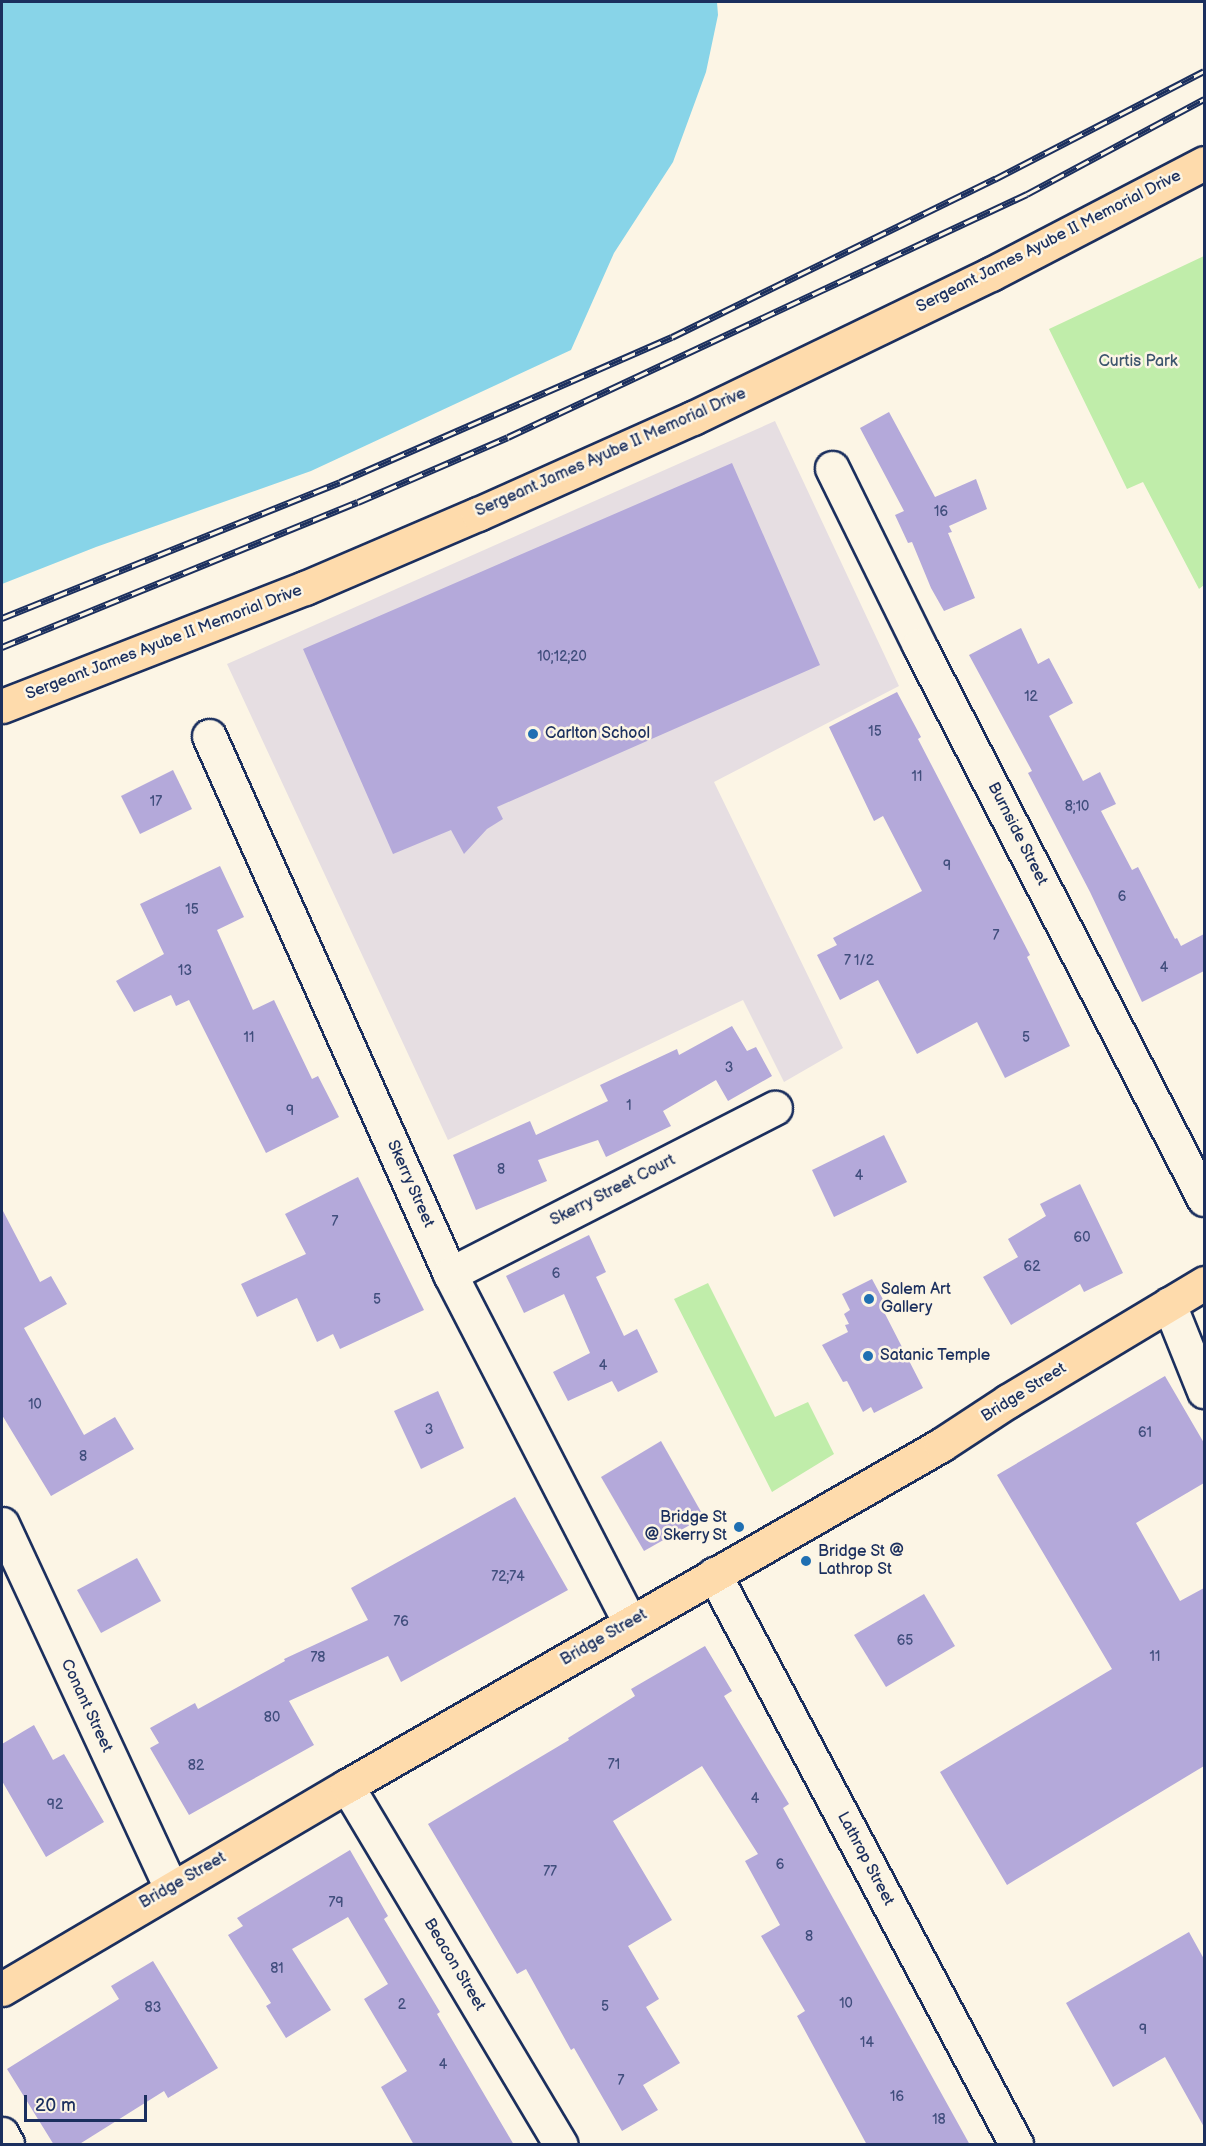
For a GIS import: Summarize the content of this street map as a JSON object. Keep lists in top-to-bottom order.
{
  "streets": {
    "main road": ["Sergeant James Ayube II Memorial Drive", "Bridge Street"],
    "street": [
      "Burnside Street",
      "Skerry Street",
      "Skerry Street Court",
      "Conant Street",
      "Lathrop Street",
      "Beacon Street"
    ]
  },
  "crossings": [
    ["Skerry Street", "Skerry Street Court"],
    ["Skerry Street", "Bridge Street"],
    ["Bridge Street", "Conant Street"],
    ["Bridge Street", "Lathrop Street"],
    ["Bridge Street", "Beacon Street"]
  ],
  "parks": ["Curtis Park"],
  "places": [
    "Carlton School",
    "Salem Art Gallery",
    "Satanic Temple",
    "Bridge St @ Skerry St",
    "Bridge St @ Lathrop St"
  ],
  "house_numbers": [
    "16",
    "10;12;20",
    "12",
    "15",
    "11",
    "17",
    "8;10",
    "9",
    "6",
    "15",
    "7",
    "7 1/2",
    "4",
    "13",
    "11",
    "5",
    "3",
    "1",
    "9",
    "8",
    "4",
    "7",
    "60",
    "62",
    "6",
    "5",
    "4",
    "10",
    "3",
    "61",
    "8",
    "72;74",
    "76",
    "65",
    "11",
    "78",
    "80",
    "71",
    "82",
    "4",
    "92",
    "6",
    "77",
    "79",
    "8",
    "81",
    "10",
    "2",
    "5",
    "83",
    "9",
    "14",
    "4",
    "7",
    "16",
    "18"
  ],
  "scale_bar": "20 m"
}
